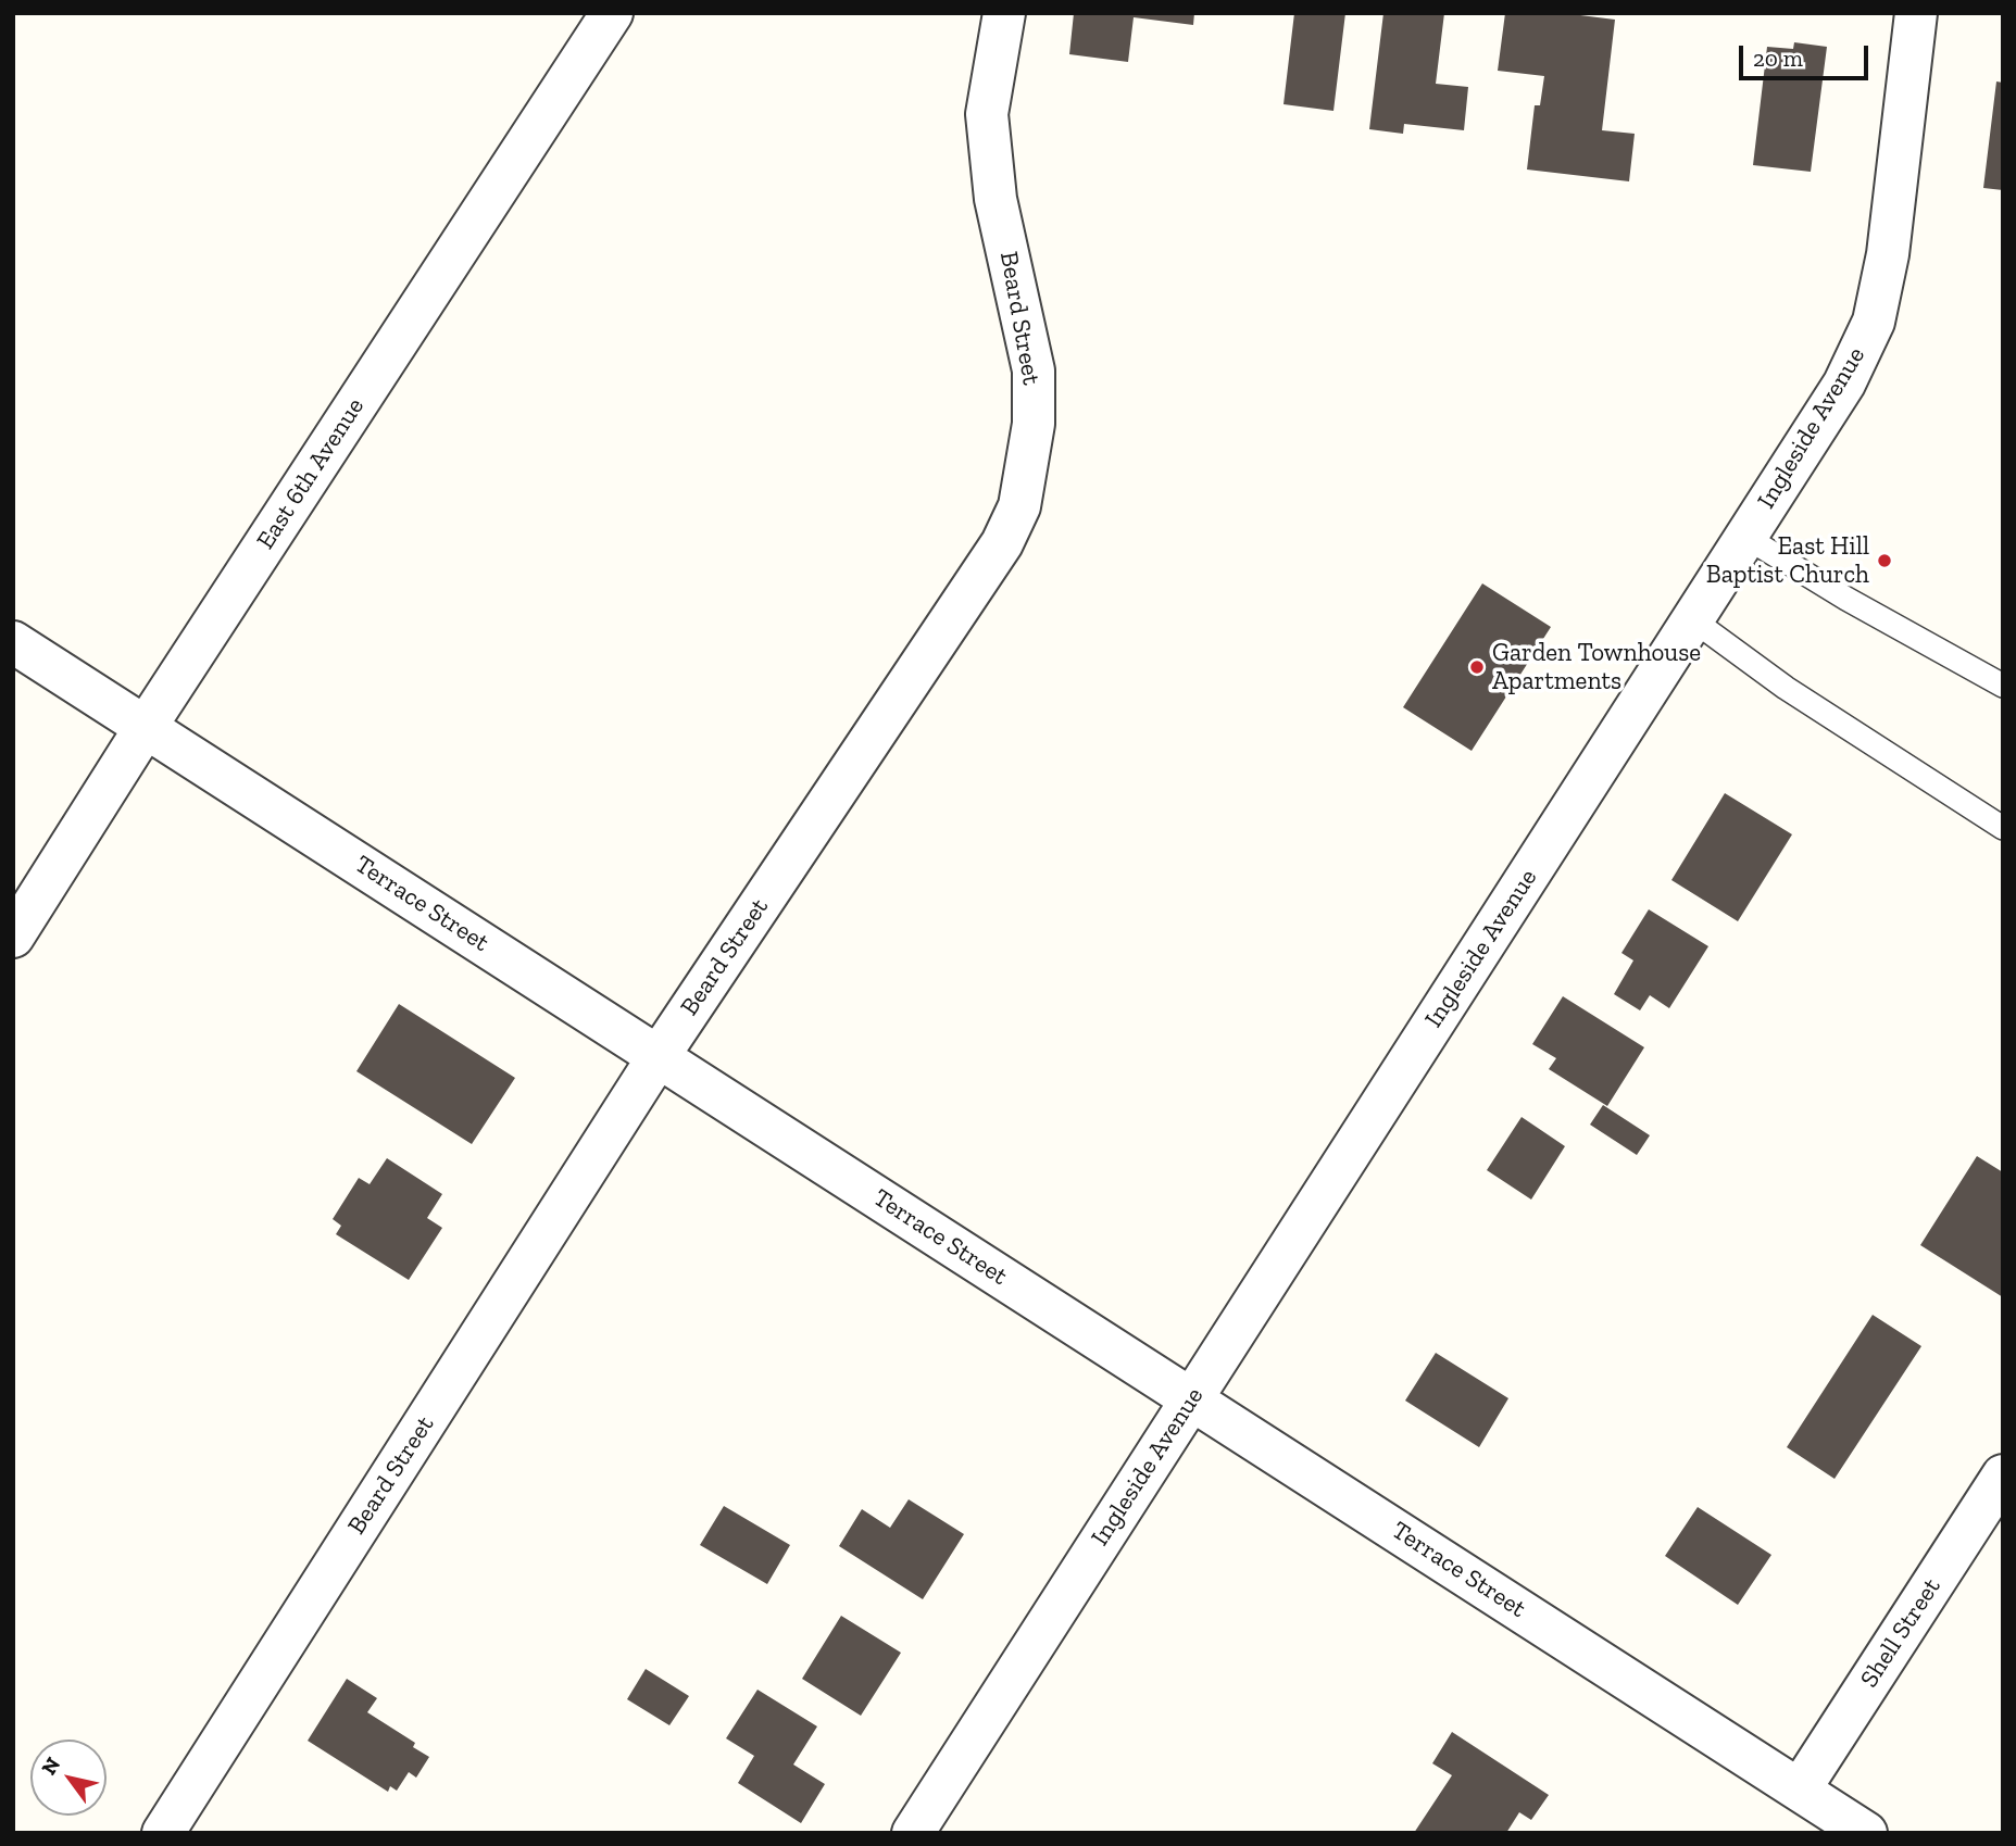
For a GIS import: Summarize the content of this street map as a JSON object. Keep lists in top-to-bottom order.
{
  "streets": {
    "street": [
      "Beard Street",
      "Ingleside Avenue",
      "East 6th Avenue",
      "Terrace Street",
      "Shell Street"
    ]
  },
  "crossings": [
    ["Beard Street", "Terrace Street"],
    ["Ingleside Avenue", "Terrace Street"],
    ["East 6th Avenue", "Terrace Street"],
    ["Terrace Street", "Shell Street"]
  ],
  "places": ["East Hill Baptist Church", "Garden Townhouse Apartments"],
  "scale_bar": "20 m",
  "north": "top left"
}
